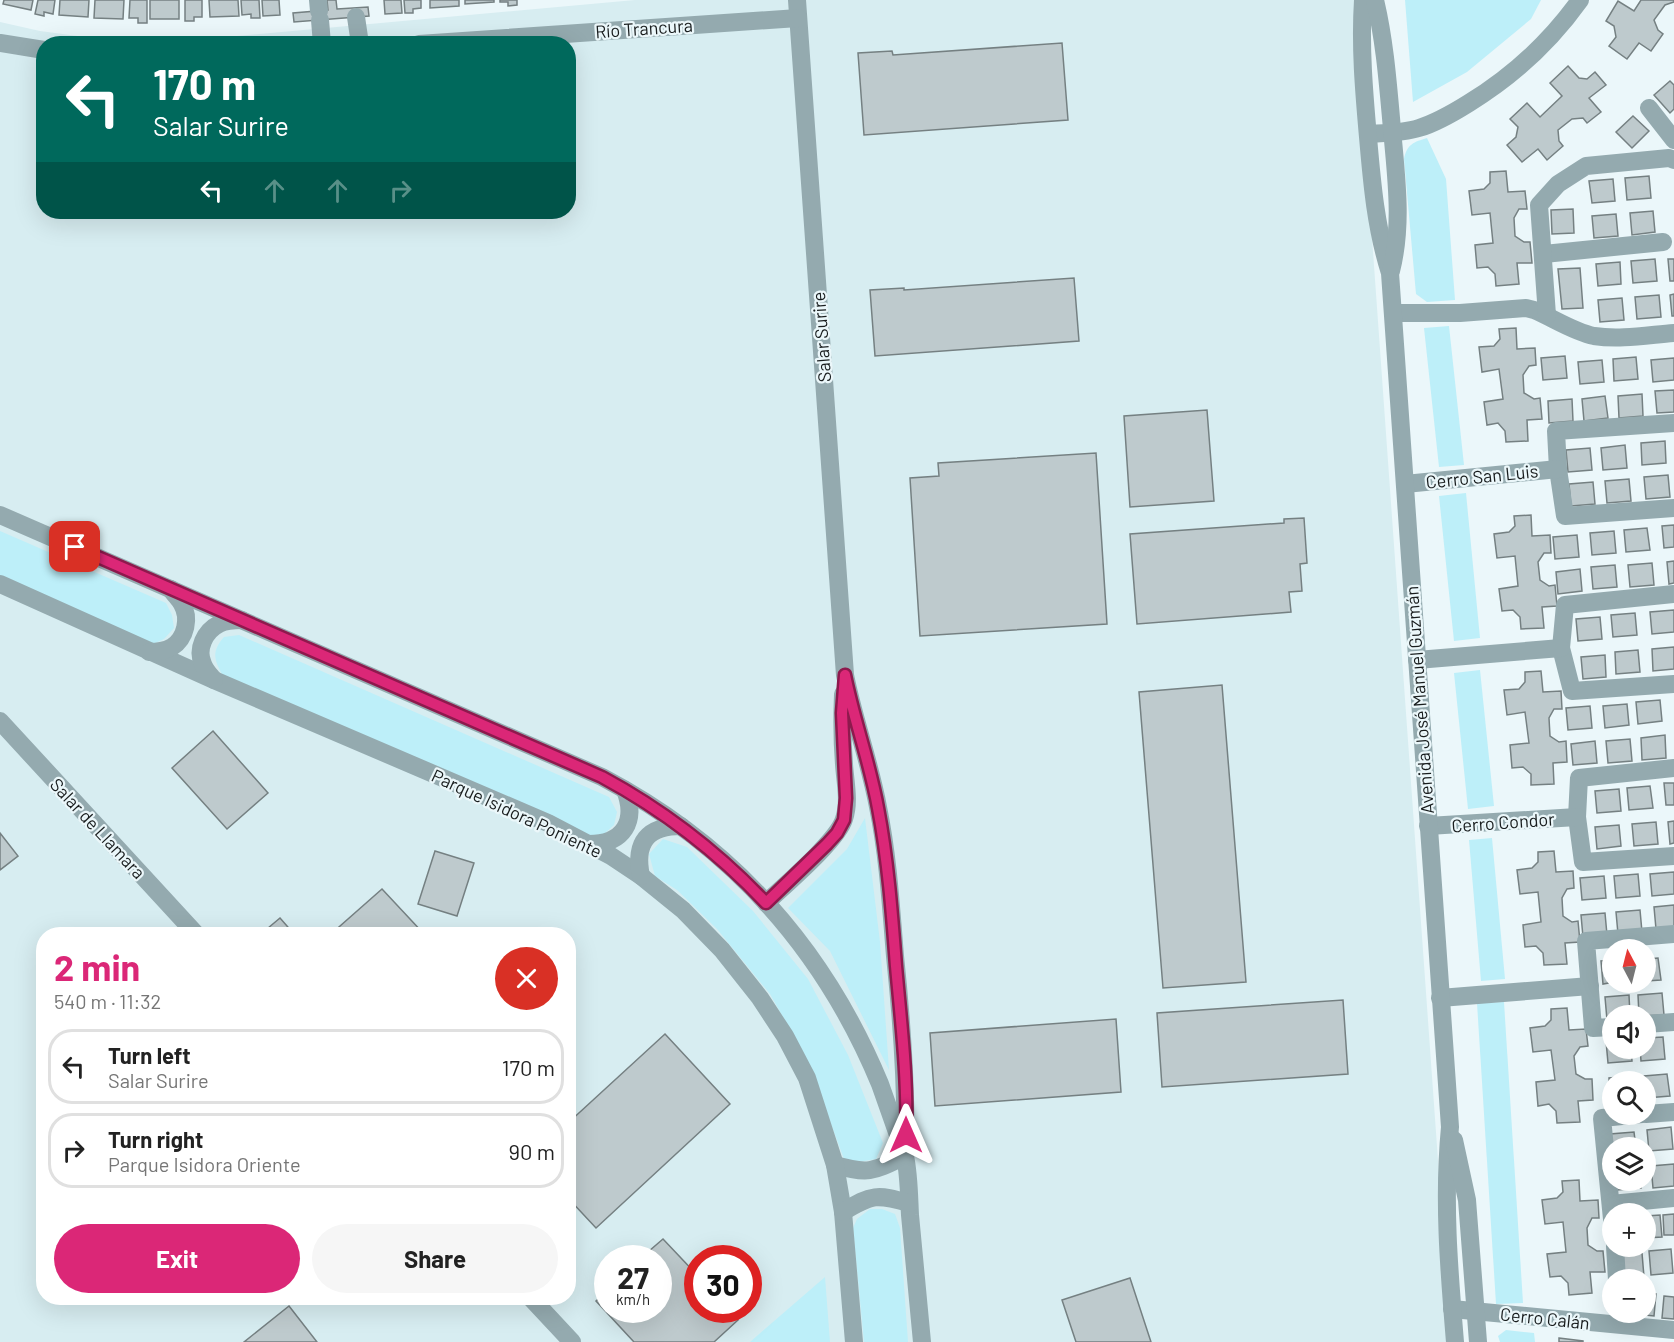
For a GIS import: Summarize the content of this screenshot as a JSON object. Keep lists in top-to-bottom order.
{
  "streets": {
    "street": [
      "Río Trancura",
      "Salar Surire",
      "Cerro San Luis",
      "Avenida José Manuel Guzmán",
      "Parque Isidora Poniente",
      "Cerro Condor",
      "Salar de Llamara",
      "Cerro Calán"
    ]
  },
  "crossings": [
    ["Río Trancura", "Salar Surire"],
    ["Cerro San Luis", "Avenida José Manuel Guzmán"],
    ["Avenida José Manuel Guzmán", "Cerro Condor"],
    ["Avenida José Manuel Guzmán", "Cerro Calán"]
  ],
  "north": "top",
  "page": {
    "turn": ["170 m", "Salar Surire"],
    "heading": ["2 min", "540 m · 11:32"],
    "map_buttons": ["+", "−"],
    "list": [
      {
        "name": "Turn left",
        "note": "Salar Surire",
        "value": "170 m"
      },
      {
        "name": "Turn right",
        "note": "Parque Isidora Oriente",
        "value": "90 m"
      }
    ],
    "buttons": ["Exit", "Share"],
    "speed": "27 km/h",
    "limit": "30"
  }
}
